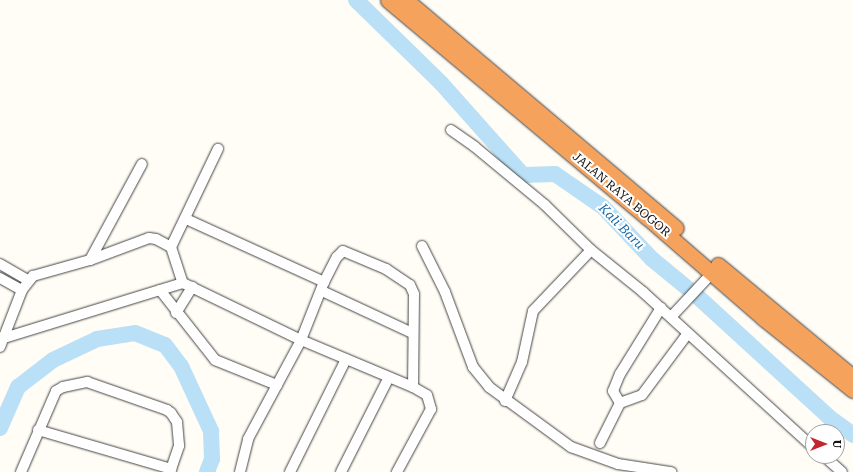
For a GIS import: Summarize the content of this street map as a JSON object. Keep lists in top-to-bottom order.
{
  "streets": {
    "highway": ["JALAN RAYA BOGOR"]
  },
  "water": ["Kali Baru"],
  "north": "right"
}
